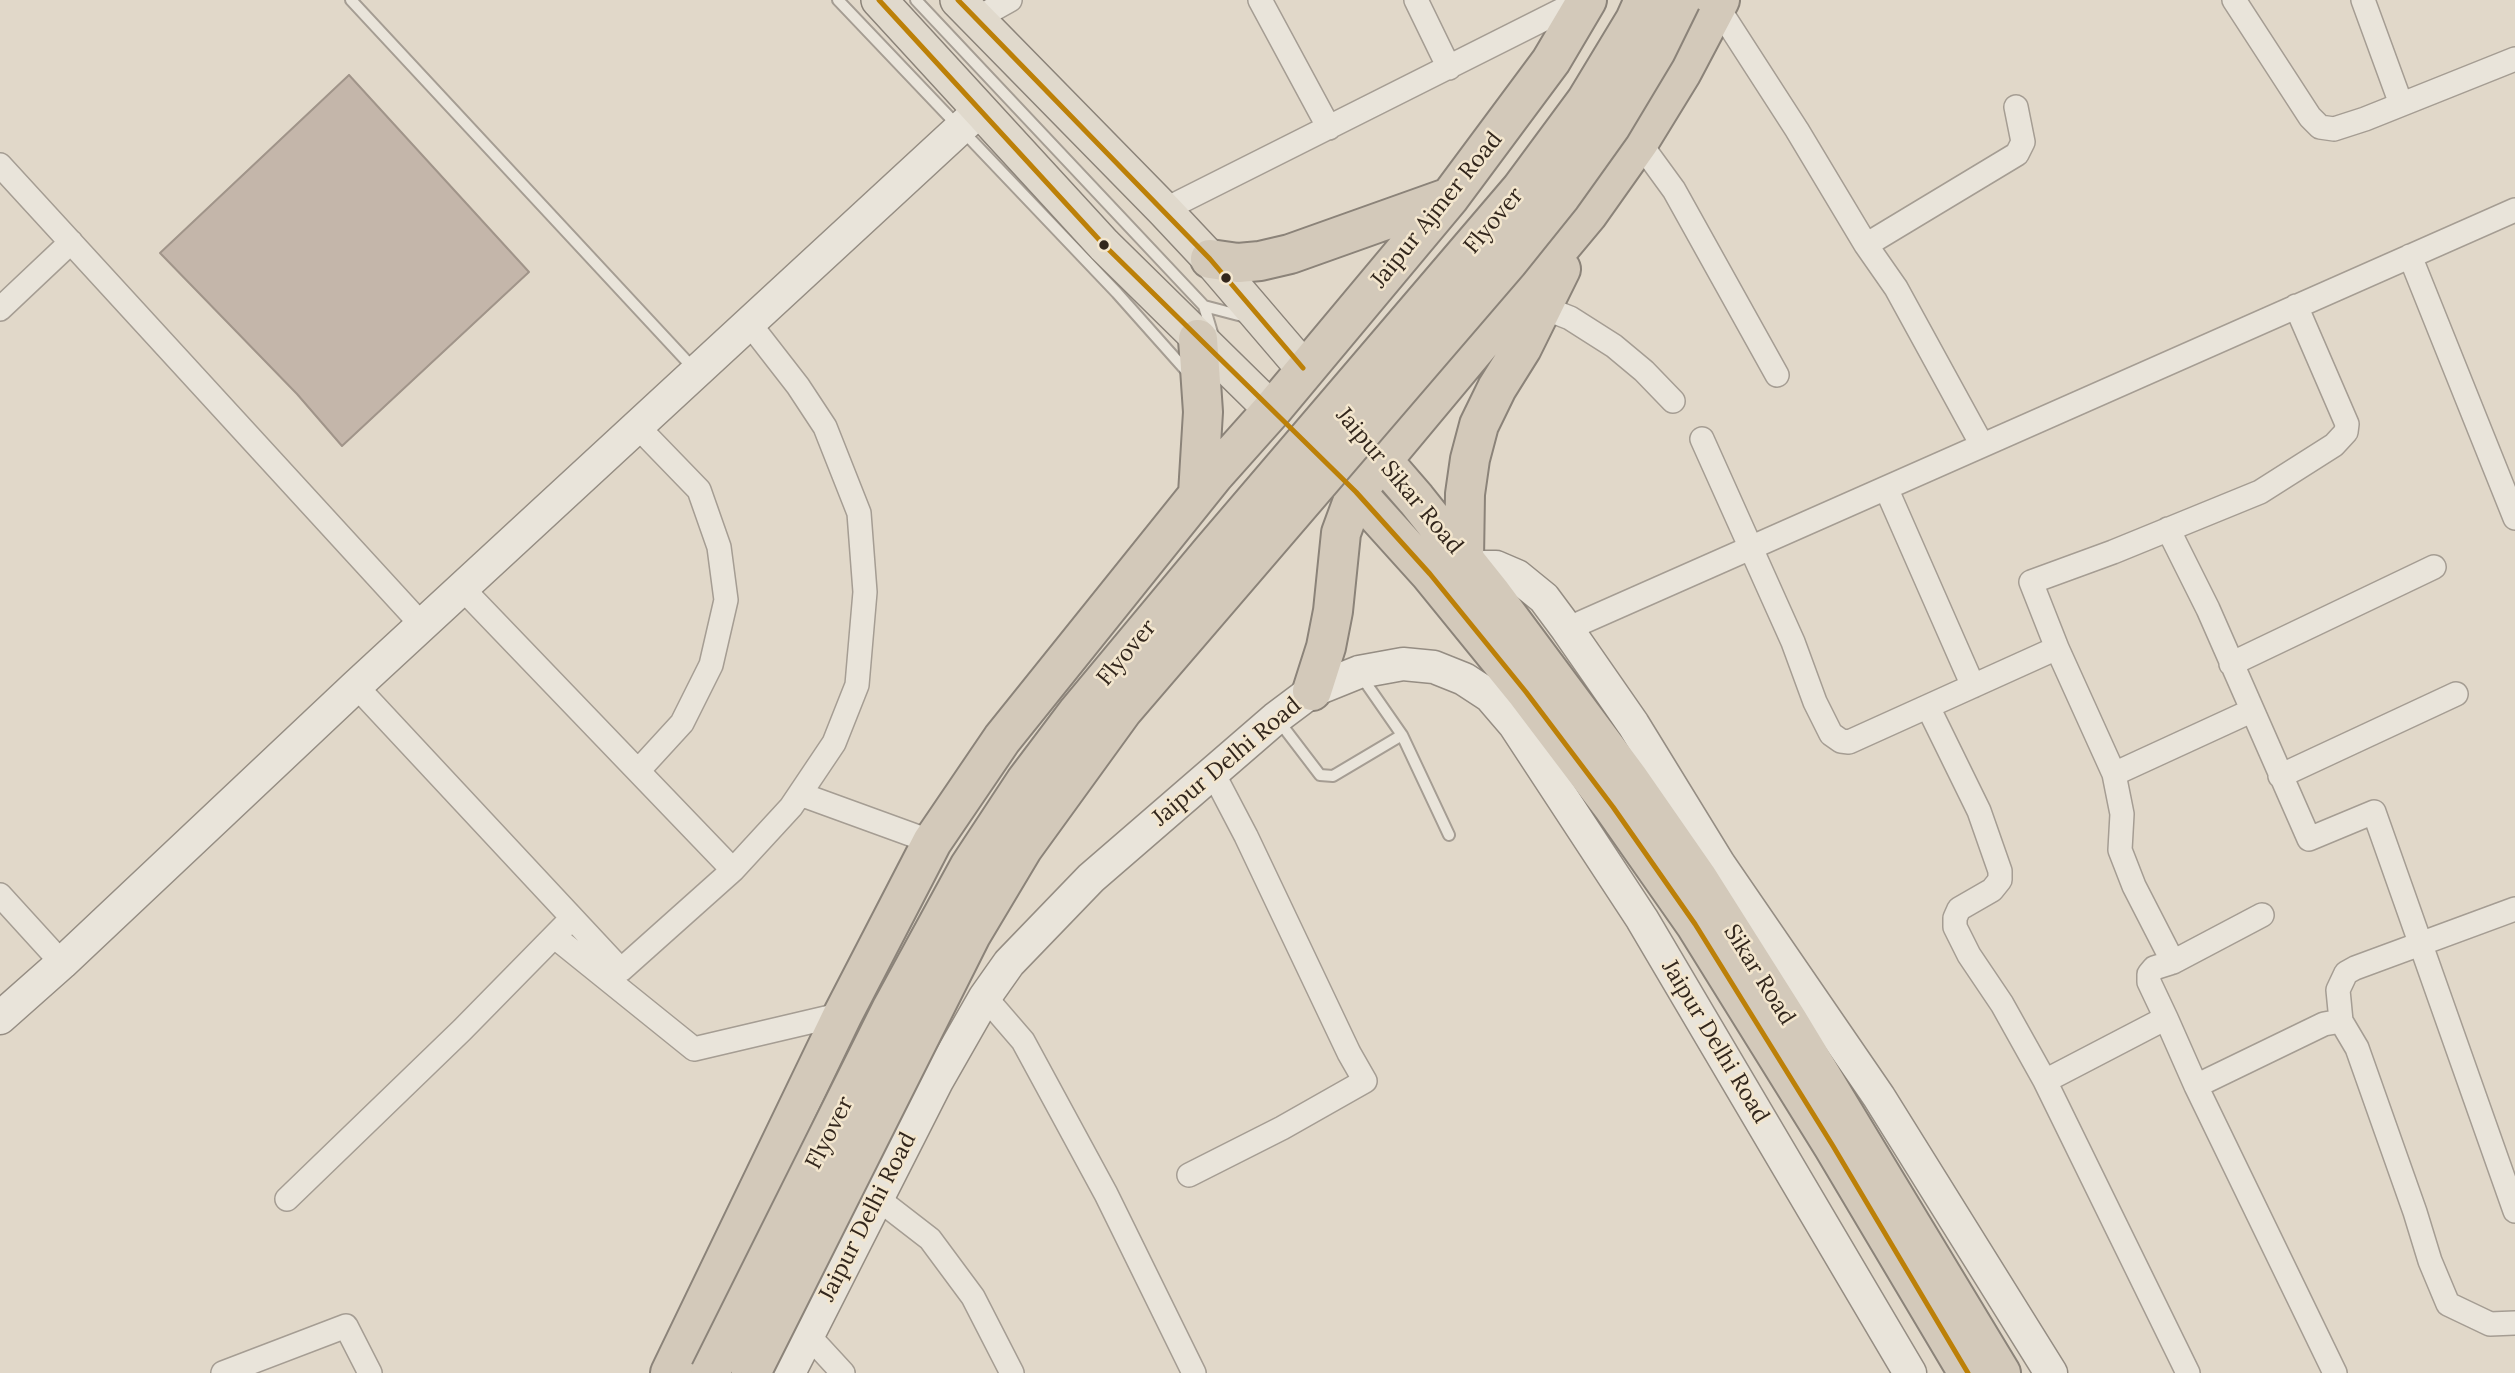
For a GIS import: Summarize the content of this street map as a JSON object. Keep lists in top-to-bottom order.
{
  "streets": {
    "highway": [
      "Jaipur Ajmer Road",
      "Flyover",
      "Jaipur Sikar Road",
      "Sikar Road"
    ],
    "main road": ["Jaipur Delhi Road"]
  },
  "crossings": [
    ["Jaipur Ajmer Road", "Jaipur Sikar Road"],
    ["Jaipur Sikar Road", "Sikar Road"]
  ]
}
